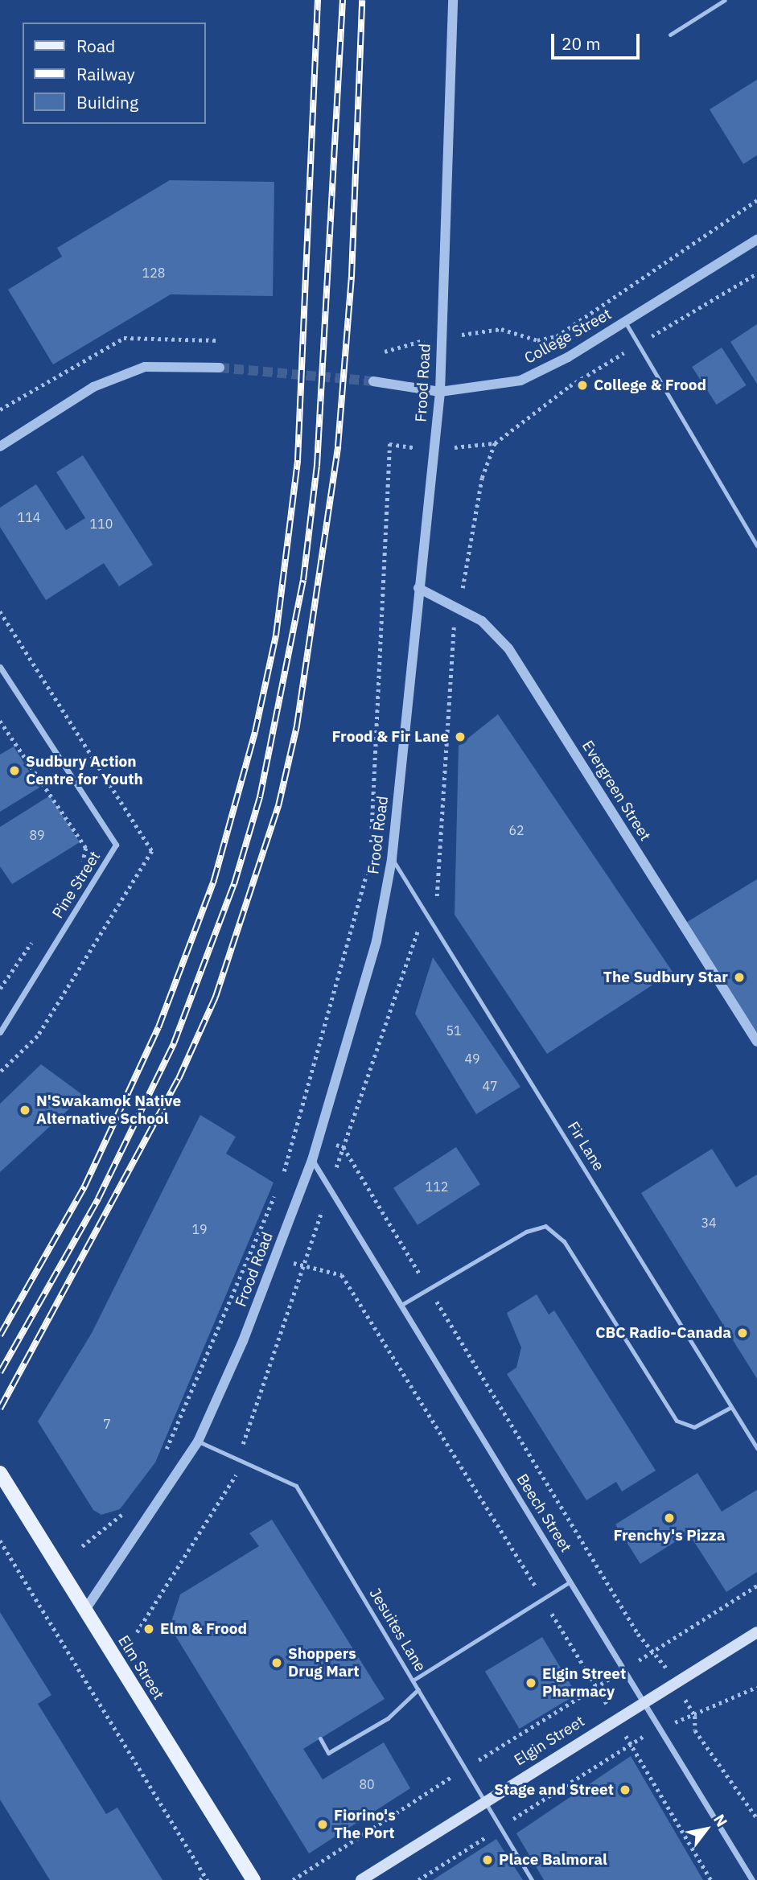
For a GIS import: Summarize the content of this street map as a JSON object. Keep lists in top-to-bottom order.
{
  "streets": {
    "main road": ["Elm Street", "Elgin Street"],
    "street": [
      "College Street",
      "Frood Road",
      "Evergreen Street",
      "Pine Street",
      "Beech Street"
    ],
    "lane": ["Fir Lane", "Jesuites Lane"]
  },
  "crossings": [
    ["College Street", "Frood Road"],
    ["Frood Road", "Evergreen Street"],
    ["Frood Road", "Fir Lane"],
    ["Frood Road", "Beech Street"],
    ["Frood Road", "Jesuites Lane"],
    ["Frood Road", "Elm Street"],
    ["Beech Street", "Elgin Street"],
    ["Jesuites Lane", "Elgin Street"]
  ],
  "places": [
    "College & Frood",
    "Frood & Fir Lane",
    "Sudbury Action Centre for Youth",
    "The Sudbury Star",
    "N'Swakamok Native Alternative School",
    "CBC Radio-Canada",
    "Frenchy's Pizza",
    "Elm & Frood",
    "Shoppers Drug Mart",
    "Elgin Street Pharmacy",
    "Stage and Street",
    "Fiorino's The Port",
    "Place Balmoral"
  ],
  "house_numbers": [
    "128",
    "114",
    "110",
    "62",
    "89",
    "51",
    "49",
    "47",
    "112",
    "34",
    "19",
    "7",
    "80"
  ],
  "legend": ["Road", "Railway", "Building"],
  "scale_bar": "20 m",
  "north": "top right"
}
